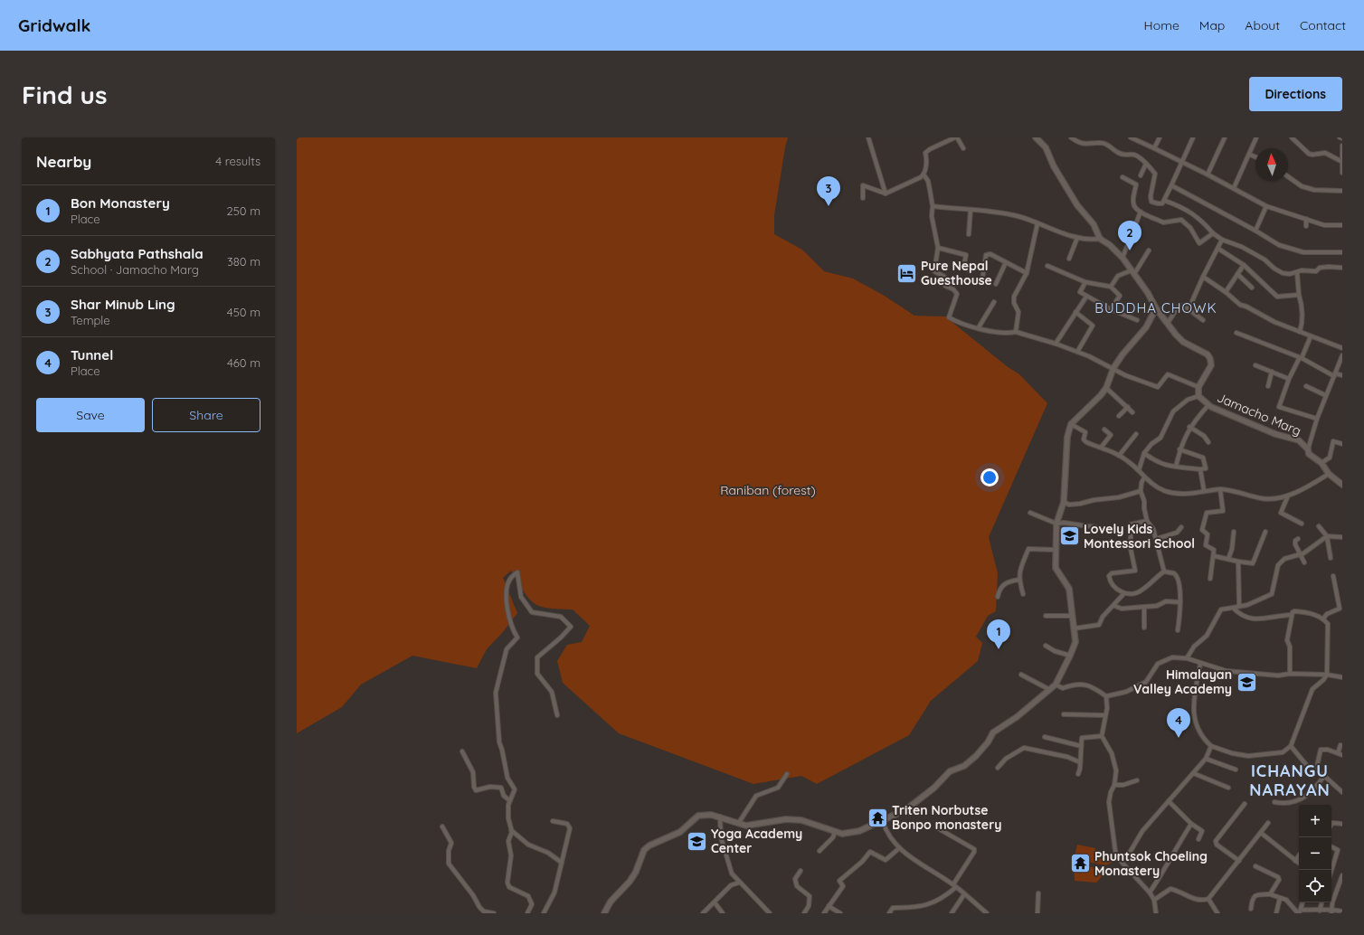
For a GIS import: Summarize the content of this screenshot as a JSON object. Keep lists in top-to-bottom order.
{
  "streets": {
    "street": ["Jamacho Marg"]
  },
  "districts": ["BUDDHA CHOWK", "ICHANGU NARAYAN"],
  "parks": ["Raniban (forest)"],
  "places": {
    "hotel": ["Pure Nepal Guesthouse"],
    "school or university": ["Lovely Kids Montessori School", "Himalayan Valley Academy", "Yoga Academy Center"],
    "temple": ["Triten Norbutse Bonpo monastery", "Phuntsok Choeling Monastery"]
  },
  "north": "top",
  "page": {
    "header": "Gridwalk",
    "nav": [
      "Home",
      "Map",
      "About",
      "Contact"
    ],
    "buttons": [
      "Directions",
      ["Save", "Share"]
    ],
    "title": "Find us",
    "heading": ["Nearby", "4 results"],
    "pins": [
      "3",
      "2",
      "1",
      "4"
    ],
    "list": [
      {
        "mark": "1",
        "name": "Bon Monastery",
        "note": "Place",
        "value": "250 m"
      },
      {
        "mark": "2",
        "name": "Sabhyata Pathshala",
        "note": "School · Jamacho Marg",
        "value": "380 m"
      },
      {
        "mark": "3",
        "name": "Shar Minub Ling",
        "note": "Temple",
        "value": "450 m"
      },
      {
        "mark": "4",
        "name": "Tunnel",
        "note": "Place",
        "value": "460 m"
      }
    ],
    "map_buttons": ["+", "−"]
  }
}
